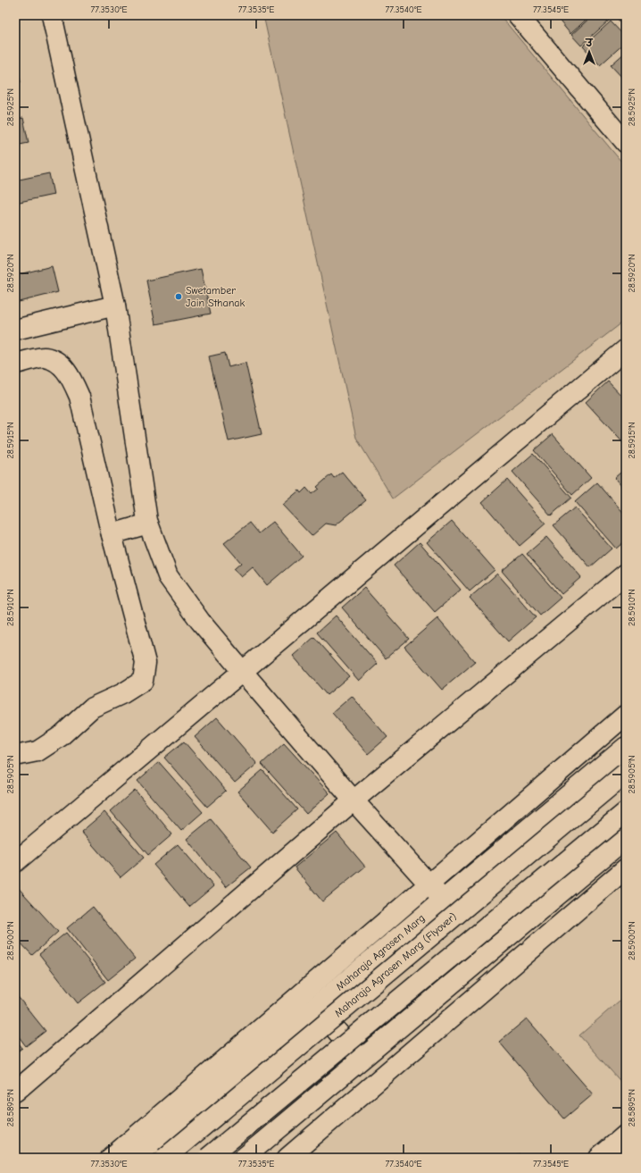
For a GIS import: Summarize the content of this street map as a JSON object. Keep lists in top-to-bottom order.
{
  "streets": {
    "street": ["Maharaja Agrasen Marg", "Maharaja Agrasen Marg (Flyover)"]
  },
  "places": ["Swetamber Jain Sthanak"],
  "north": "top",
  "coordinates": [
    "77.3530°E",
    "77.3535°E",
    "77.3540°E",
    "77.3545°E",
    "28.5925°N",
    "28.5920°N",
    "28.5915°N",
    "28.5910°N",
    "28.5905°N",
    "28.5900°N",
    "28.5895°N"
  ]
}
